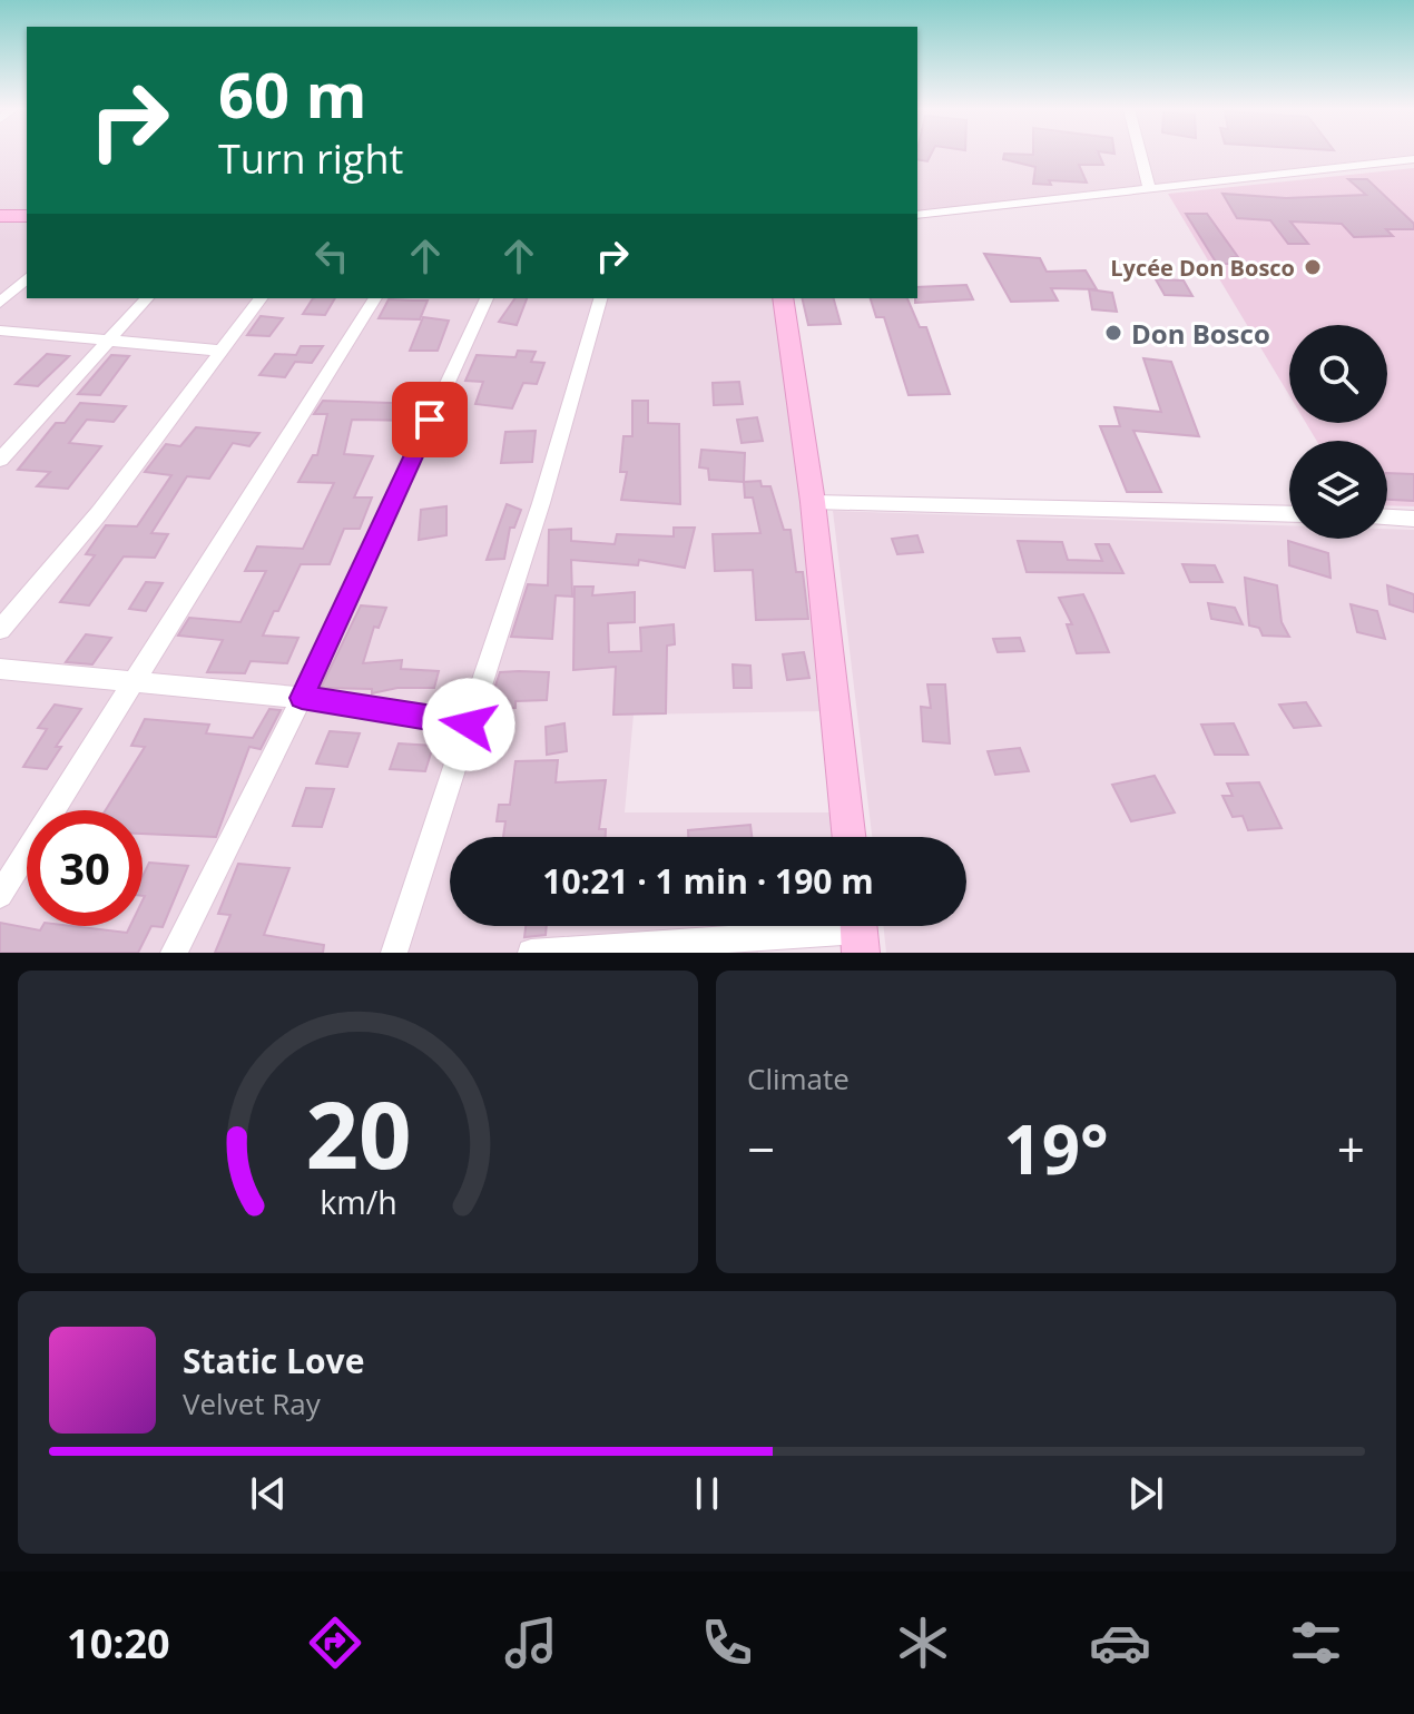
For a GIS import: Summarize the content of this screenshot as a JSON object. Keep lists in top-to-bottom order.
{
  "places": ["Lycée Don Bosco", "Don Bosco"],
  "page": {
    "turn": ["60 m", "Turn right"],
    "limit": "30",
    "trip": "10:21 · 1 min · 190 m",
    "tile": "Climate",
    "heat": ["−", "19°", "+"],
    "song": ["Static Love", "Velvet Ray"],
    "tabs": "10:20",
    "gauge": ["20", "km/h"]
  }
}
